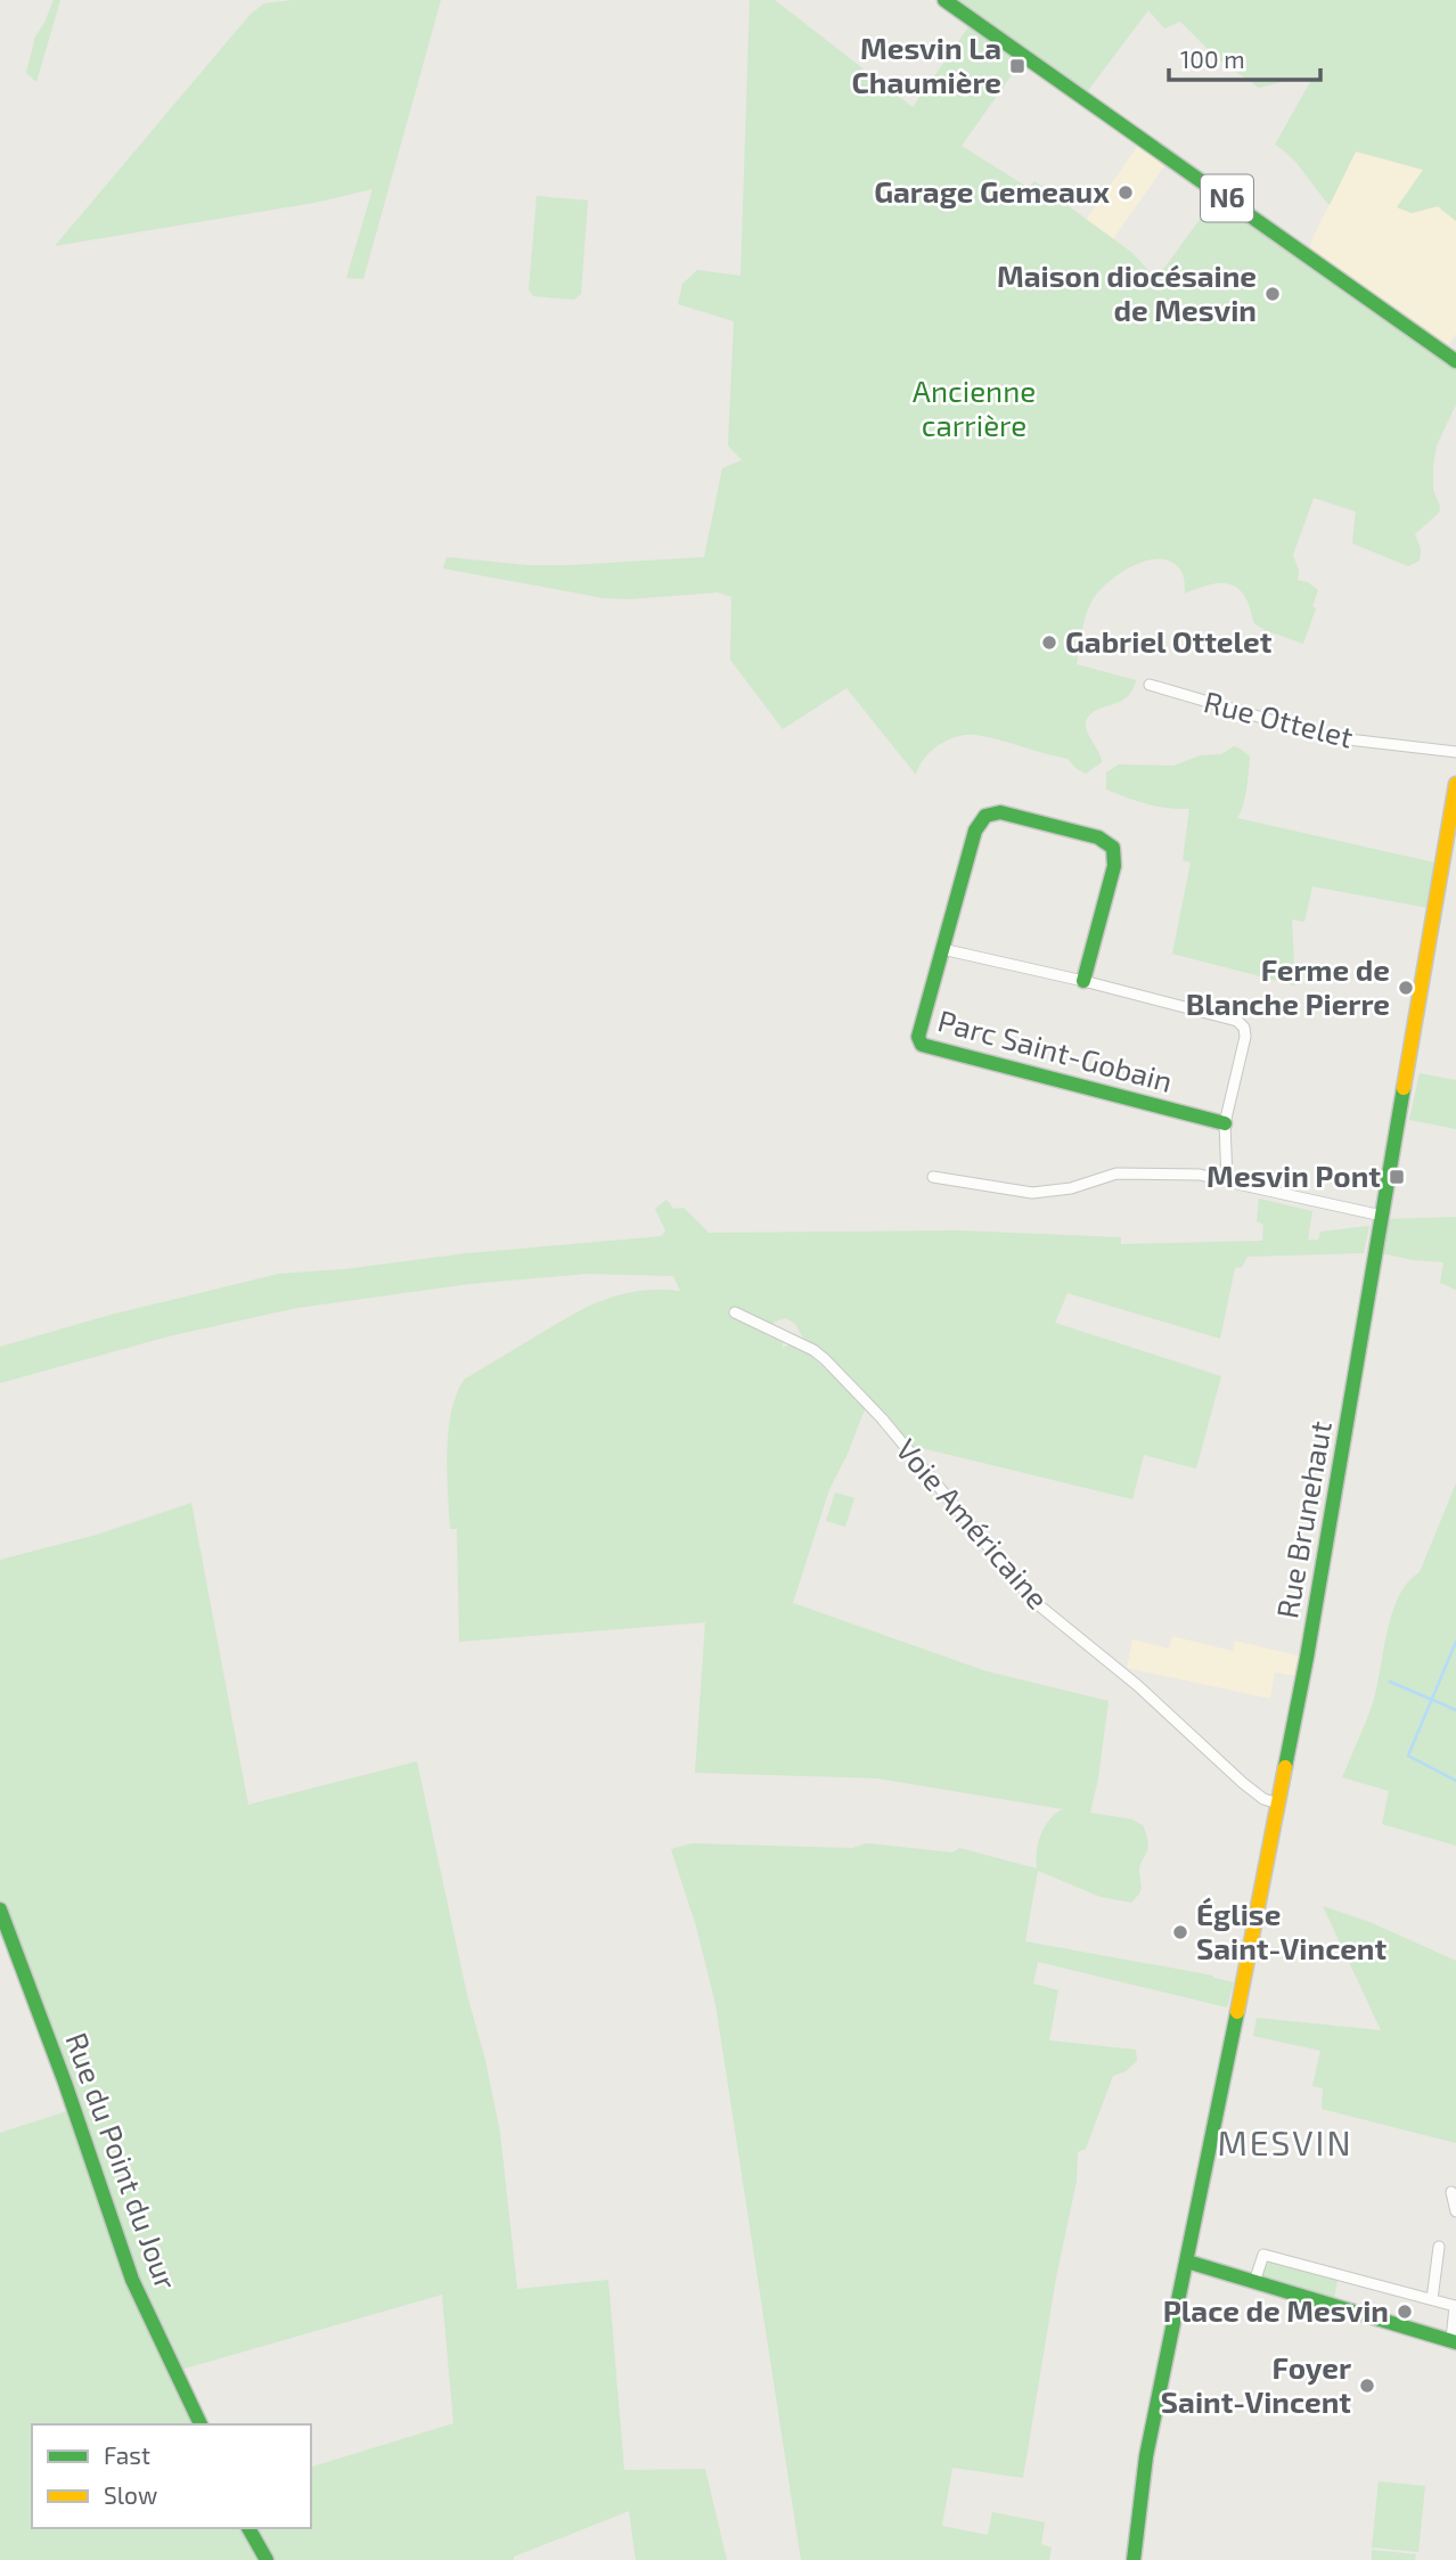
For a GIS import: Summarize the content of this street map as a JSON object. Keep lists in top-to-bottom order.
{
  "streets": {
    "street": [
      "N6",
      "Rue Ottelet",
      "Parc Saint-Gobain",
      "Rue Brunehaut",
      "Voie Américaine",
      "Rue du Point du Jour"
    ]
  },
  "crossings": [
    ["Rue Brunehaut", "Voie Américaine"]
  ],
  "districts": ["MESVIN"],
  "parks": ["Ancienne carrière"],
  "places": {
    "transit": ["Mesvin La Chaumière", "Mesvin Pont"],
    "other": [
      "Garage Gemeaux",
      "Maison diocésaine de Mesvin",
      "Gabriel Ottelet",
      "Ferme de Blanche Pierre",
      "Église Saint-Vincent",
      "Place de Mesvin",
      "Foyer Saint-Vincent"
    ]
  },
  "legend": ["Fast", "Slow"],
  "scale_bar": "100 m"
}
